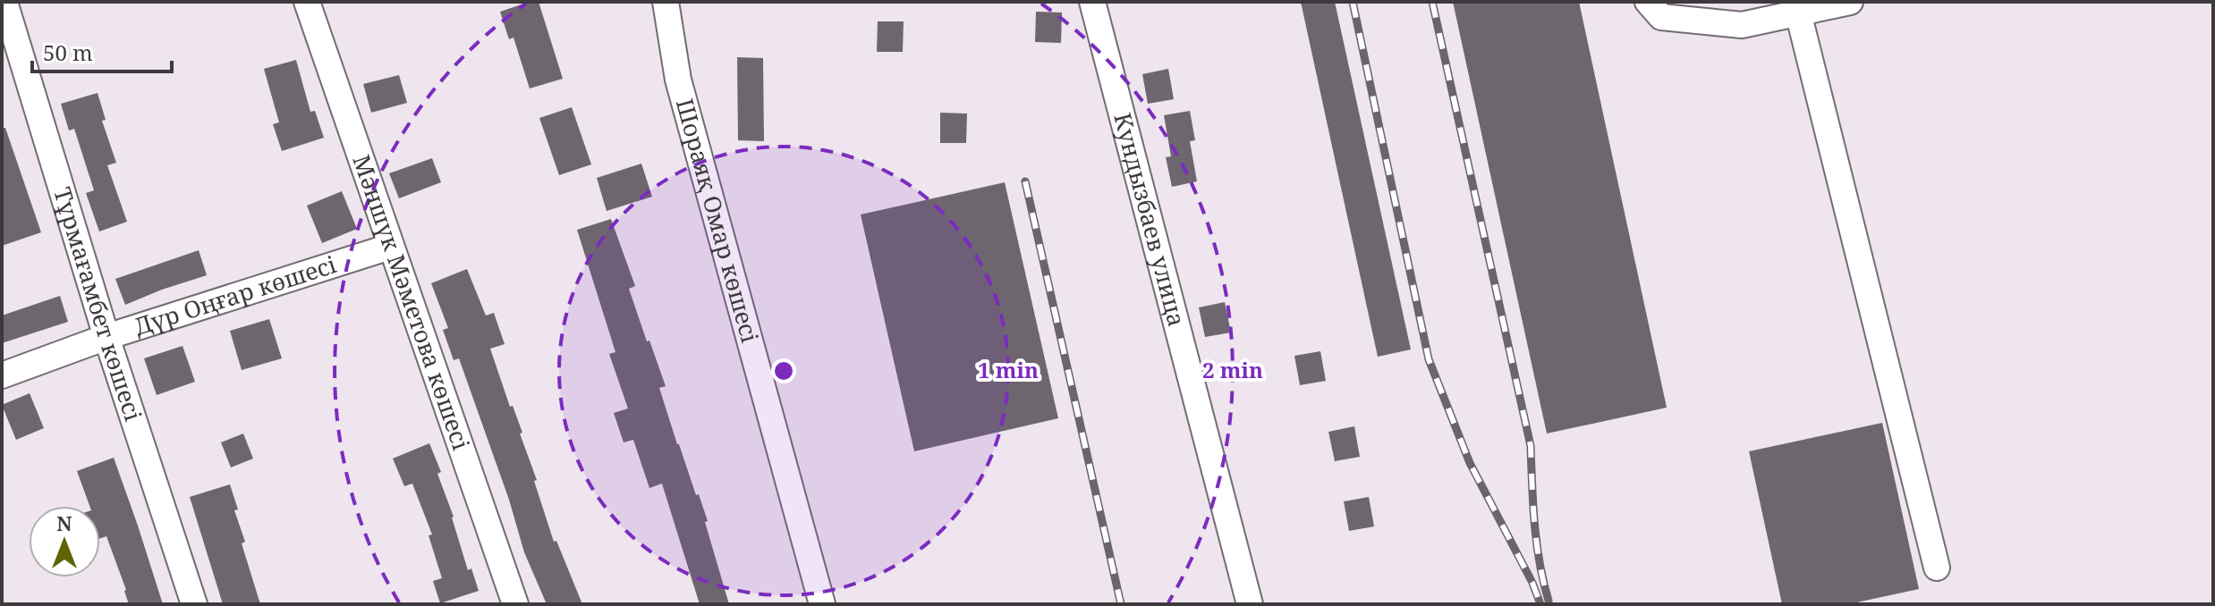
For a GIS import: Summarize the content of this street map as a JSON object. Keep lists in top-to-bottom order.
{
  "streets": {
    "street": [
      "Кундызбаев улица",
      "Шораяқ Омар көшесі",
      "Дүр Оңғар көшесі",
      "Мәншүк Мәметова көшесі",
      "Тұрмағамбет көшесі"
    ]
  },
  "crossings": [
    ["Дүр Оңғар көшесі", "Мәншүк Мәметова көшесі"],
    ["Дүр Оңғар көшесі", "Тұрмағамбет көшесі"]
  ],
  "scale_bar": "50 m",
  "north": "top",
  "rings": ["1 min", "2 min"]
}
